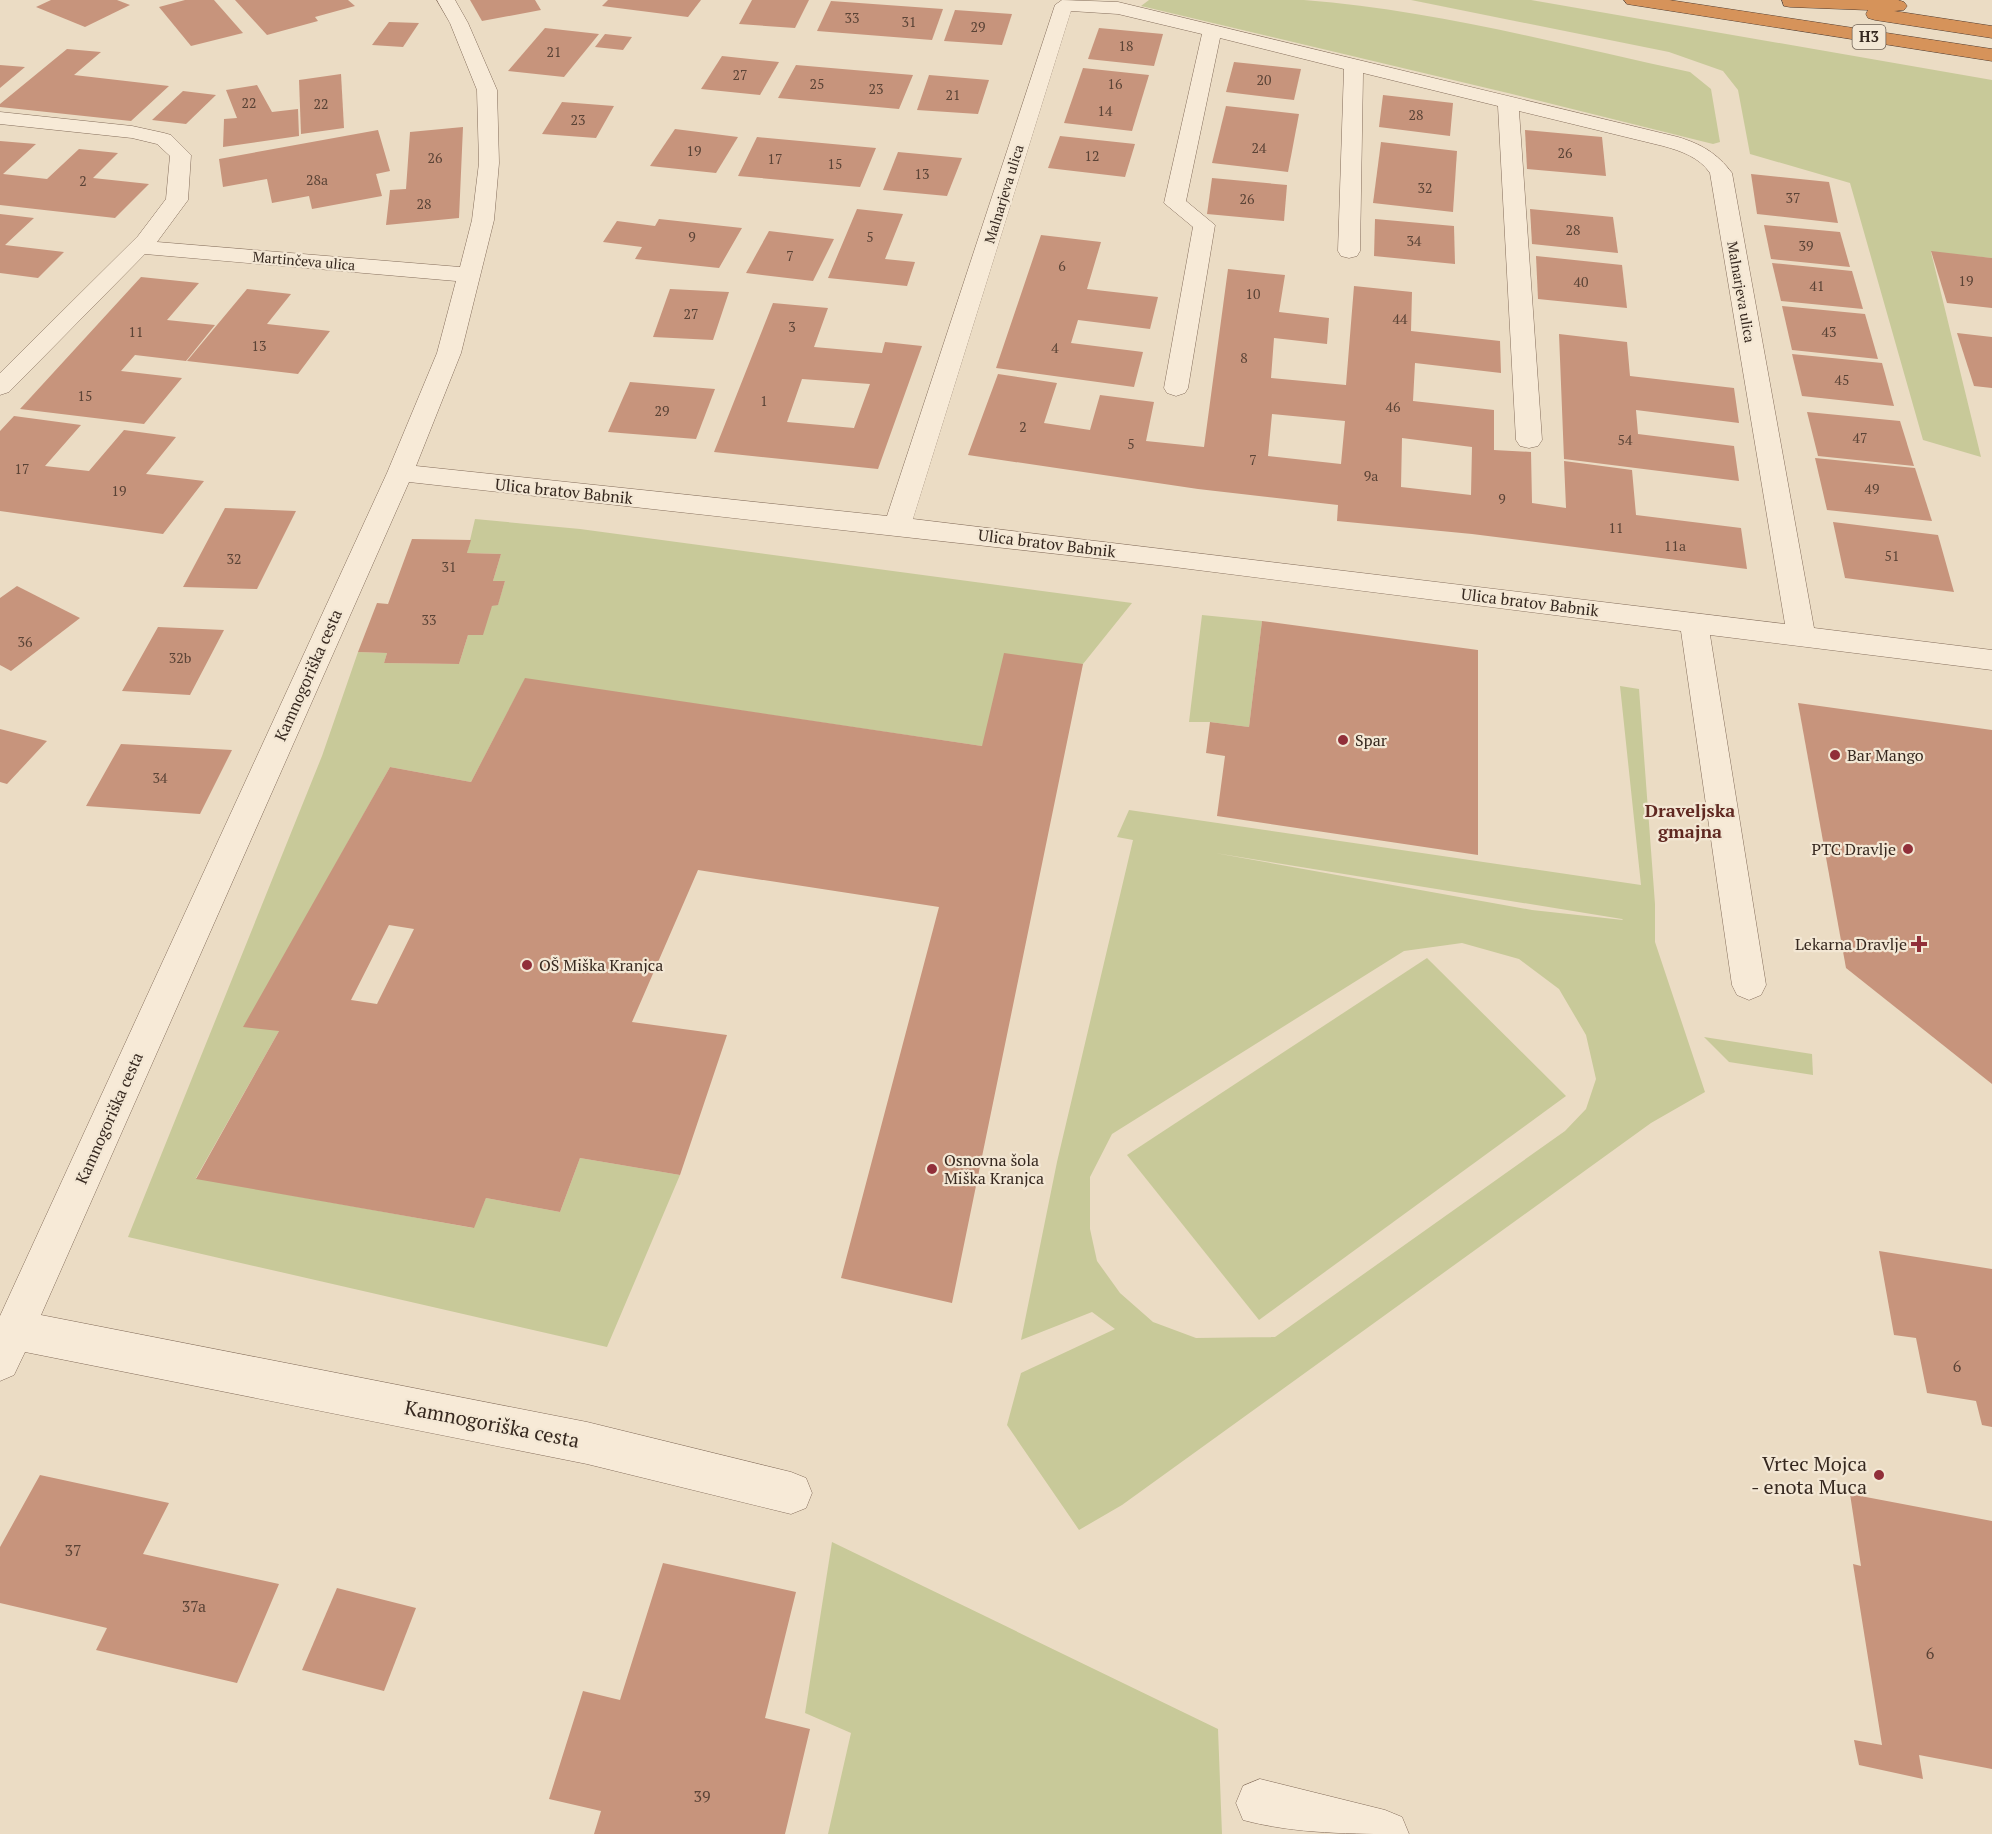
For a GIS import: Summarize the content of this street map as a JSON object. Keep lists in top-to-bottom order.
{
  "streets": {
    "highway": ["H3"],
    "street": [
      "Malnarjeva ulica",
      "Martinčeva ulica",
      "Ulica bratov Babnik",
      "Kamnogoriška cesta"
    ]
  },
  "crossings": [
    ["Malnarjeva ulica", "Ulica bratov Babnik"],
    ["Martinčeva ulica", "Kamnogoriška cesta"],
    ["Ulica bratov Babnik", "Kamnogoriška cesta"]
  ],
  "districts": ["Draveljska gmajna"],
  "places": {
    "other": [
      "Spar",
      "Bar Mango",
      "PTC Dravlje",
      "OŠ Miška Kranjca",
      "Osnovna šola Miška Kranjca",
      "Vrtec Mojca - enota Muca"
    ],
    "health": ["Lekarna Dravlje"]
  },
  "house_numbers": [
    "33",
    "31",
    "29",
    "18",
    "21",
    "27",
    "20",
    "25",
    "16",
    "23",
    "21",
    "22",
    "22",
    "14",
    "28",
    "23",
    "24",
    "19",
    "26",
    "12",
    "26",
    "17",
    "15",
    "13",
    "28a",
    "2",
    "32",
    "37",
    "26",
    "28",
    "28",
    "9",
    "5",
    "34",
    "39",
    "7",
    "6",
    "19",
    "40",
    "41",
    "10",
    "27",
    "44",
    "3",
    "11",
    "43",
    "13",
    "4",
    "8",
    "45",
    "15",
    "1",
    "46",
    "29",
    "2",
    "47",
    "54",
    "5",
    "7",
    "17",
    "9a",
    "49",
    "19",
    "9",
    "11",
    "11a",
    "51",
    "32",
    "31",
    "33",
    "36",
    "32b",
    "34",
    "6",
    "37",
    "37a",
    "6",
    "39"
  ]
}
